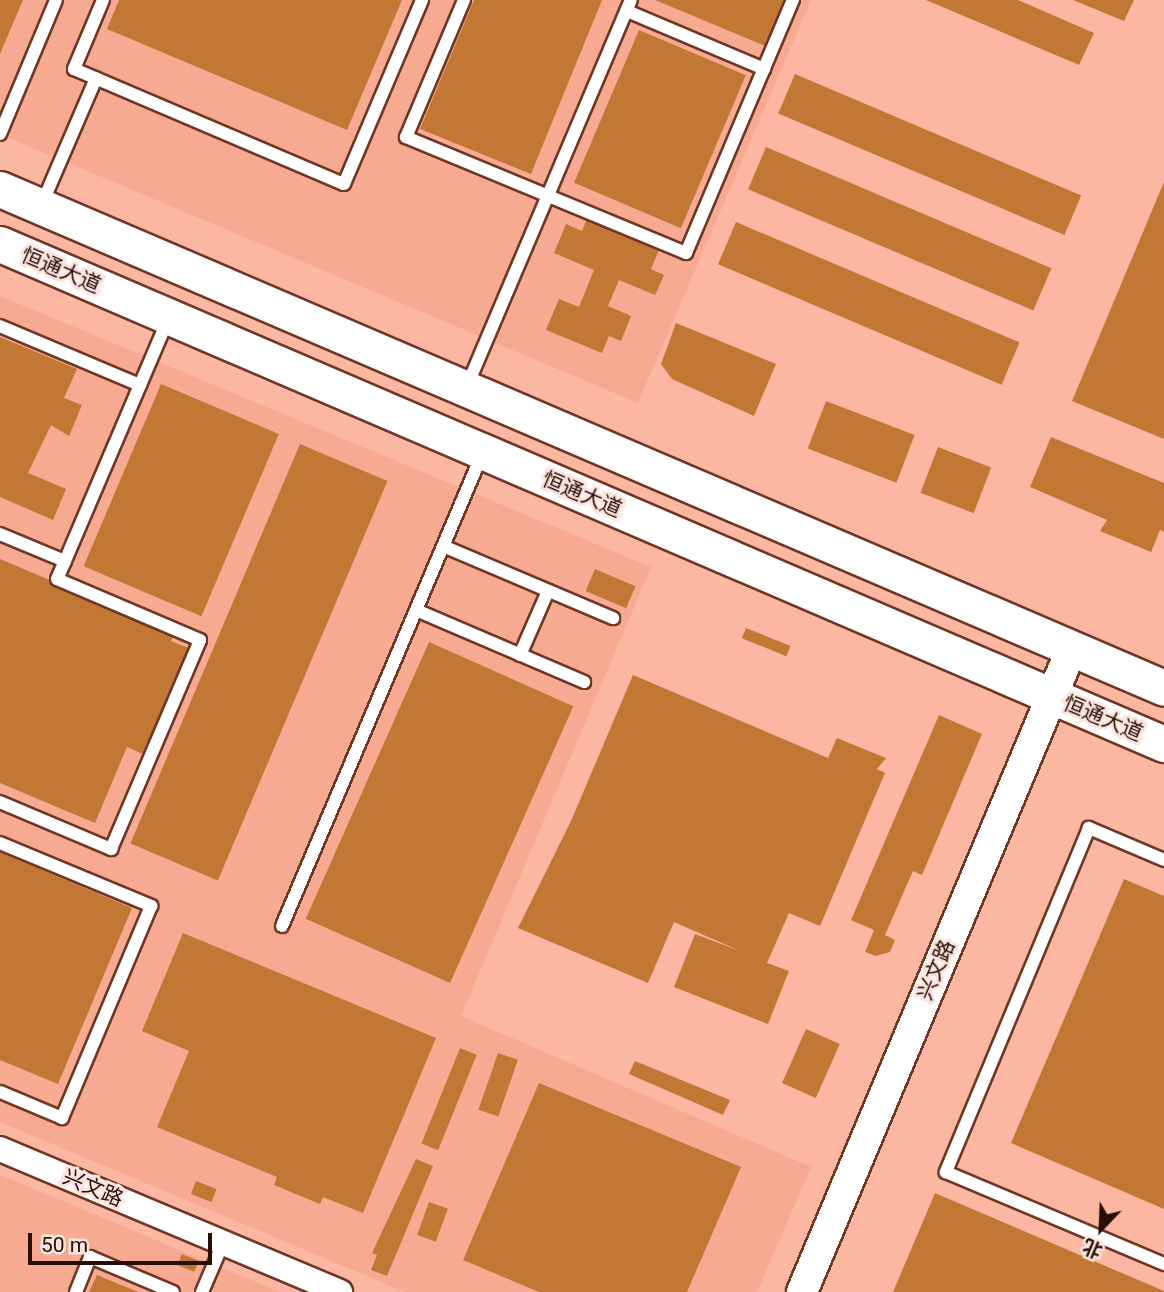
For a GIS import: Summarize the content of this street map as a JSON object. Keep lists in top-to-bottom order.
{
  "streets": {
    "main road": ["恒通大道"],
    "street": ["兴文路"]
  },
  "crossings": [
    ["恒通大道", "兴文路"]
  ],
  "scale_bar": "50 m",
  "north": "bottom left"
}
